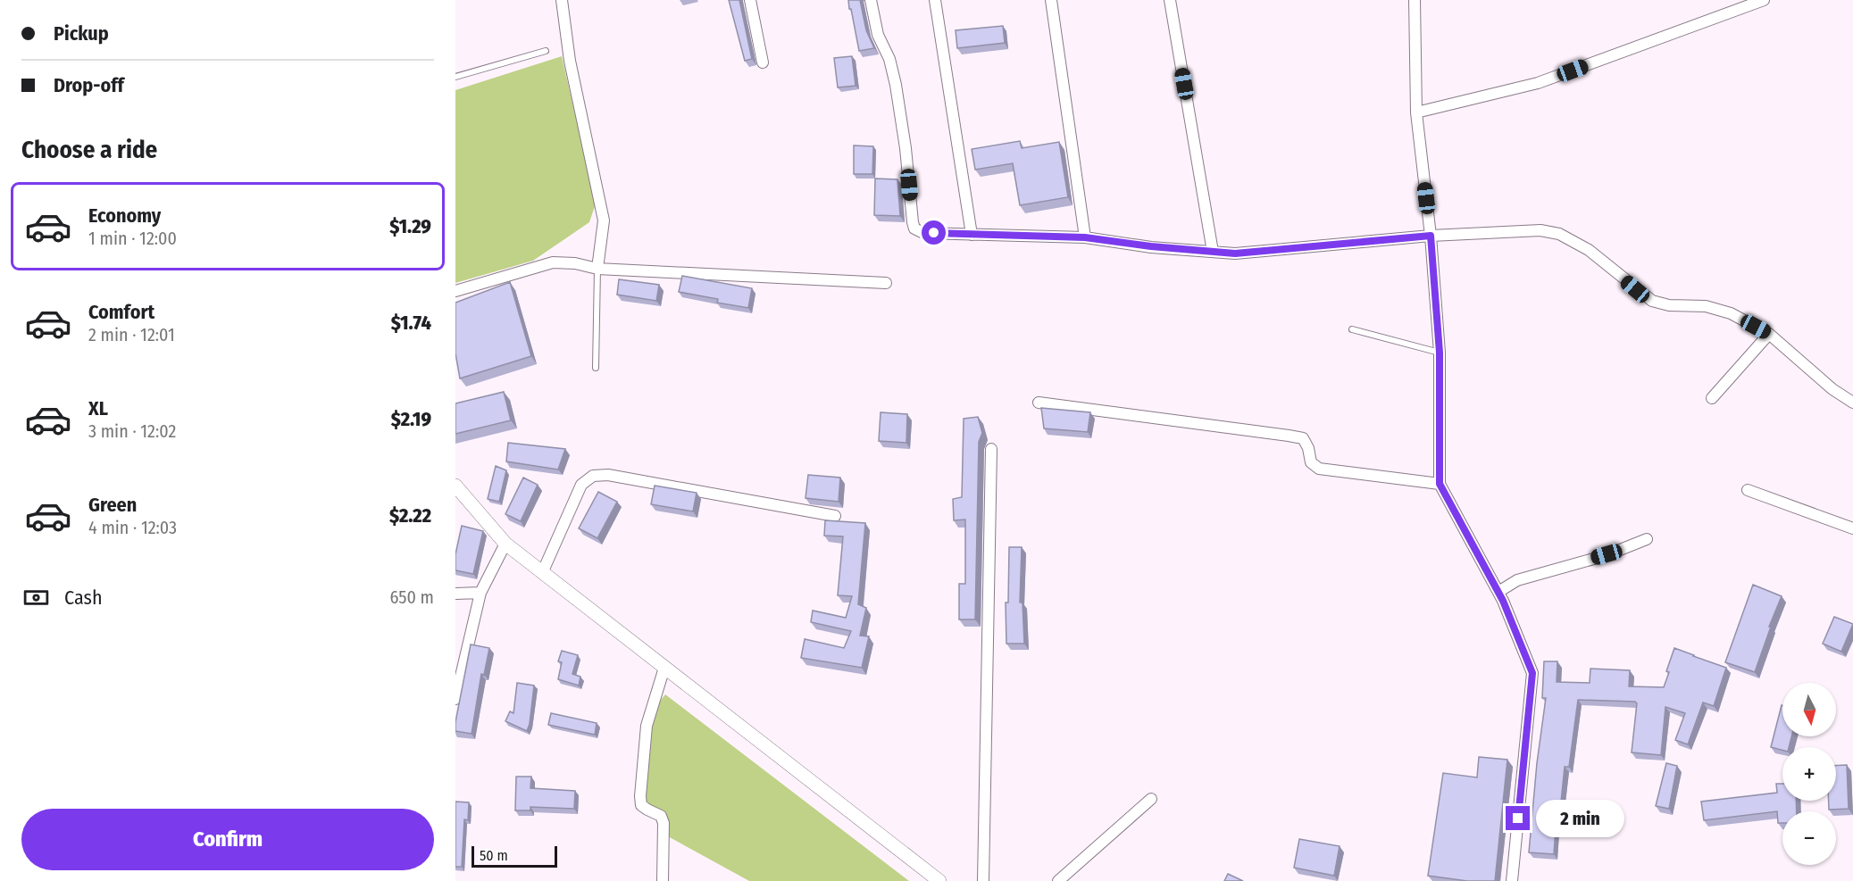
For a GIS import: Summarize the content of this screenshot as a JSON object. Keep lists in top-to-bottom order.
{
  "scale_bar": "50 m",
  "north": "bottom",
  "page": {
    "banner": ["Pickup", "Drop-off"],
    "heading": "Choose a ride",
    "list": [
      {
        "name": "Economy",
        "note": "1 min · 12:00",
        "value": "$1.29"
      },
      {
        "name": "Comfort",
        "note": "2 min · 12:01",
        "value": "$1.74"
      },
      {
        "name": "XL",
        "note": "3 min · 12:02",
        "value": "$2.19"
      },
      {
        "name": "Green",
        "note": "4 min · 12:03",
        "value": "$2.22"
      }
    ],
    "pay": ["Cash", "650 m"],
    "map_buttons": ["+", "−"],
    "buttons": "Confirm",
    "bubble": "2 min",
    "scale": "50 m"
  }
}
